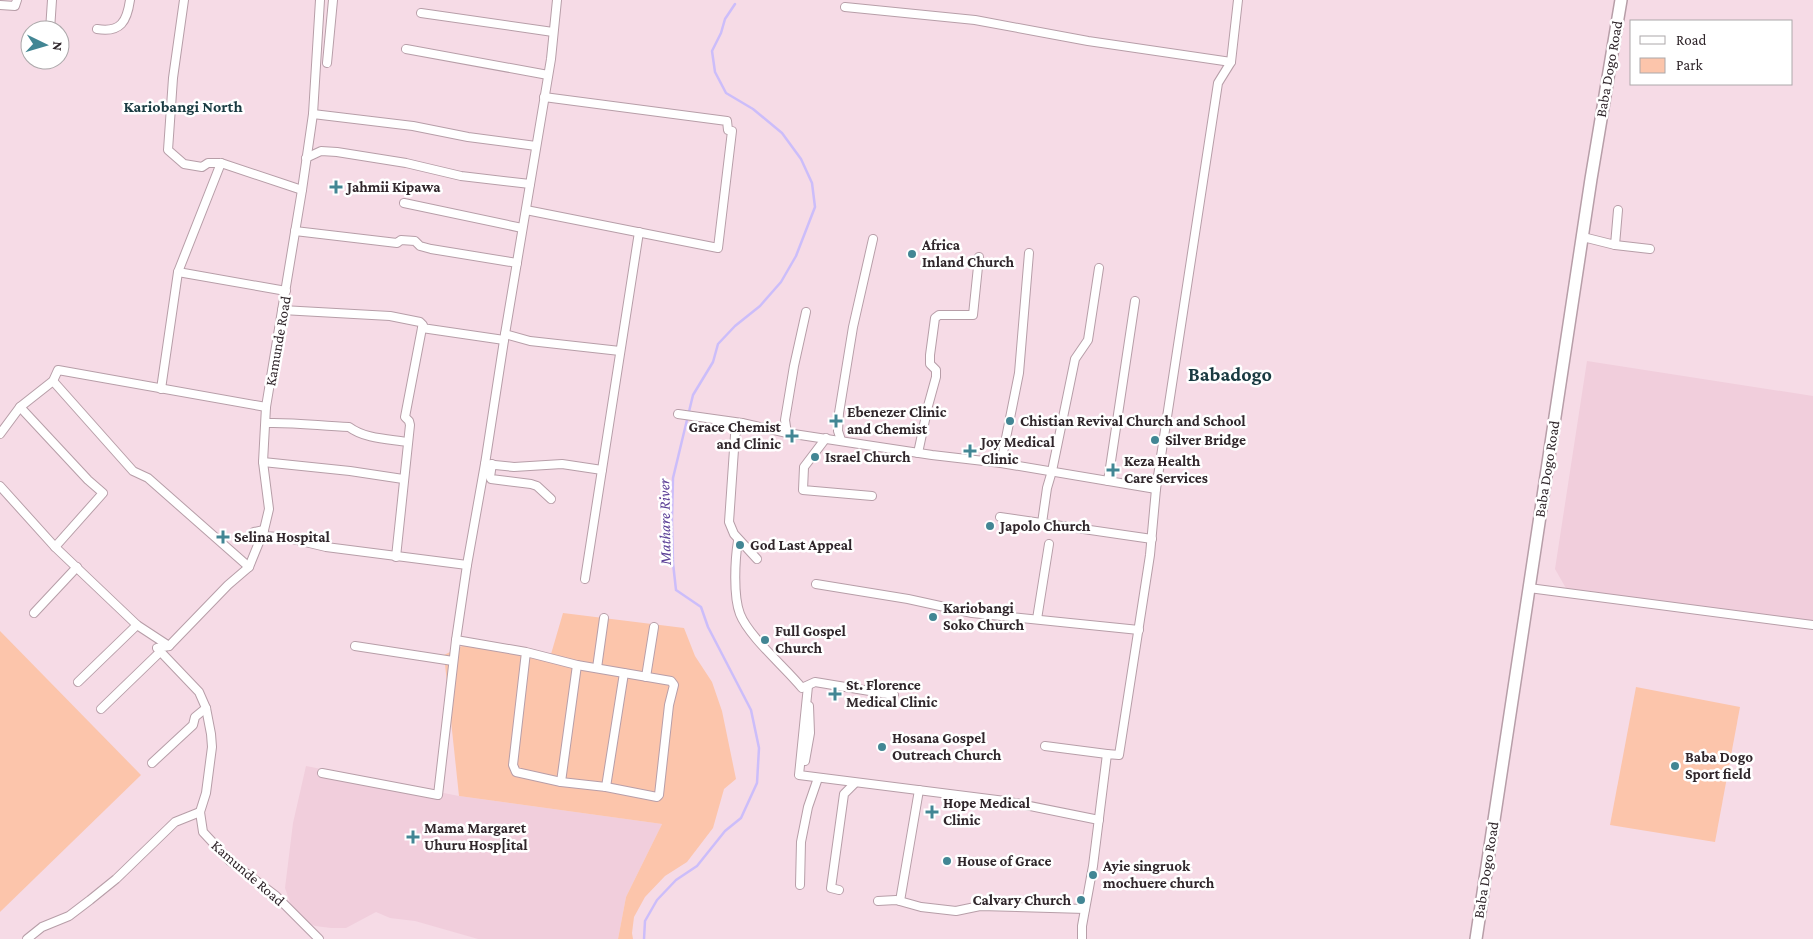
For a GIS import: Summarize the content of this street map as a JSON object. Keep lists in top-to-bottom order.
{
  "streets": {
    "street": ["Baba Dogo Road", "Kamunde Road"]
  },
  "districts": ["Kariobangi North", "Babadogo"],
  "water": ["Mathare River"],
  "places": {
    "health": [
      "Jahmii Kipawa",
      "Ebenezer Clinic and Chemist",
      "Grace Chemist and Clinic",
      "Joy Medical Clinic",
      "Keza Health Care Services",
      "Selina Hospital",
      "St. Florence Medical Clinic",
      "Hope Medical Clinic",
      "Mama Margaret Uhuru Hosp[ital"
    ],
    "other": [
      "Africa Inland Church",
      "Chistian Revival Church and School",
      "Silver Bridge",
      "Israel Church",
      "Japolo Church",
      "God Last Appeal",
      "Kariobangi Soko Church",
      "Full Gospel Church",
      "Hosana Gospel Outreach Church",
      "Baba Dogo Sport field",
      "House of Grace",
      "Ayie singruok mochuere church",
      "Calvary Church"
    ]
  },
  "legend": ["Road", "Park"],
  "north": "right"
}
